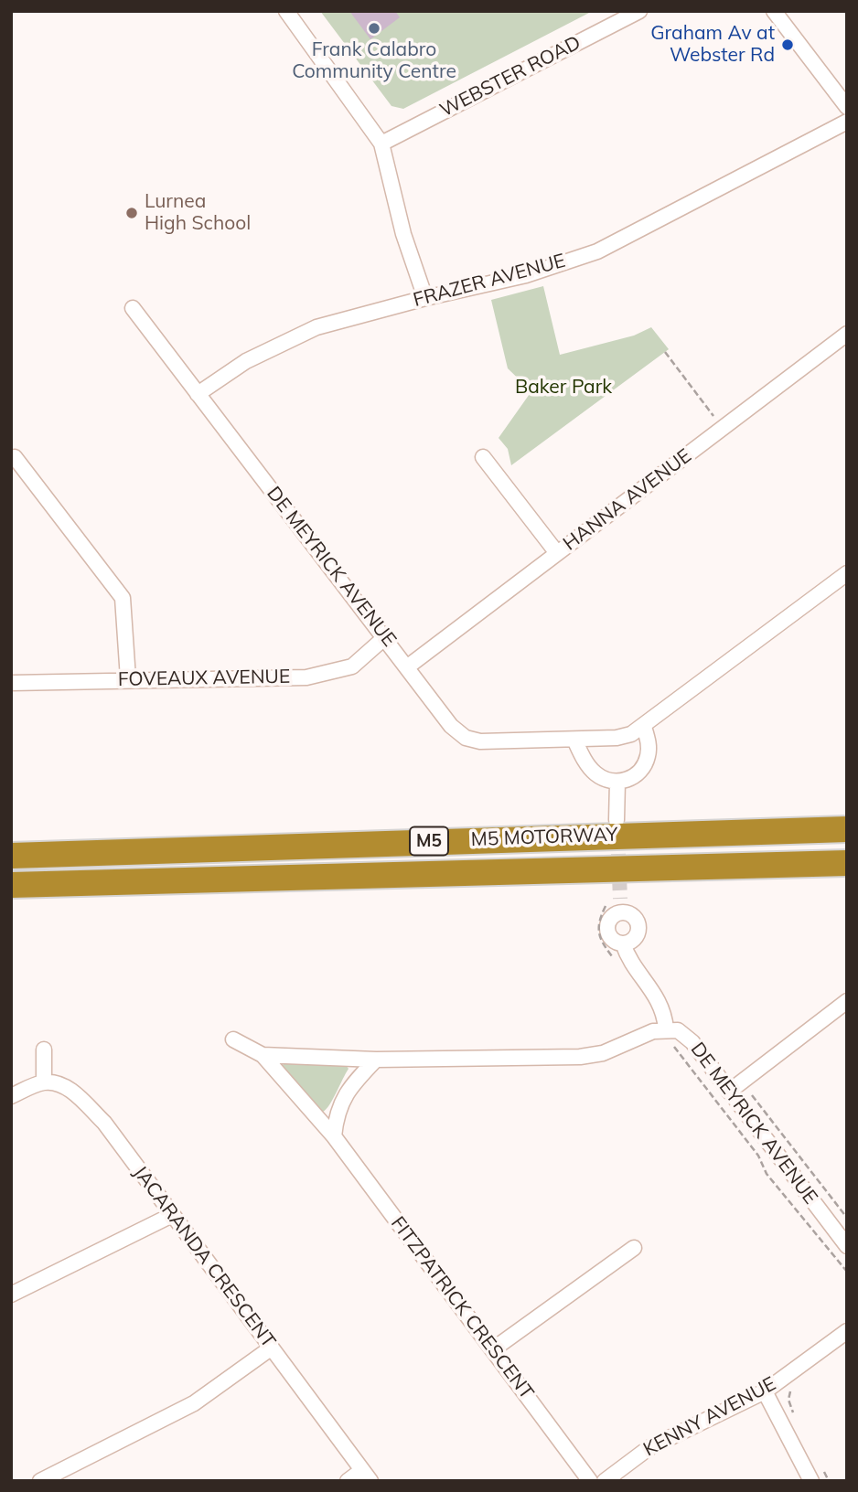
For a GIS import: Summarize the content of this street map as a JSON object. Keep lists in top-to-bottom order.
{
  "streets": {
    "highway": ["M5 MOTORWAY", "M5"],
    "street": [
      "WEBSTER ROAD",
      "FRAZER AVENUE",
      "HANNA AVENUE",
      "DE MEYRICK AVENUE",
      "FOVEAUX AVENUE",
      "JACARANDA CRESCENT",
      "FITZPATRICK CRESCENT",
      "KENNY AVENUE"
    ]
  },
  "crossings": [
    ["FRAZER AVENUE", "DE MEYRICK AVENUE"],
    ["HANNA AVENUE", "DE MEYRICK AVENUE"],
    ["DE MEYRICK AVENUE", "FOVEAUX AVENUE"],
    ["DE MEYRICK AVENUE", "FITZPATRICK CRESCENT"]
  ],
  "parks": ["Baker Park"],
  "places": ["Frank Calabro Community Centre", "Graham Av at Webster Rd", "Lurnea High School"]
}
